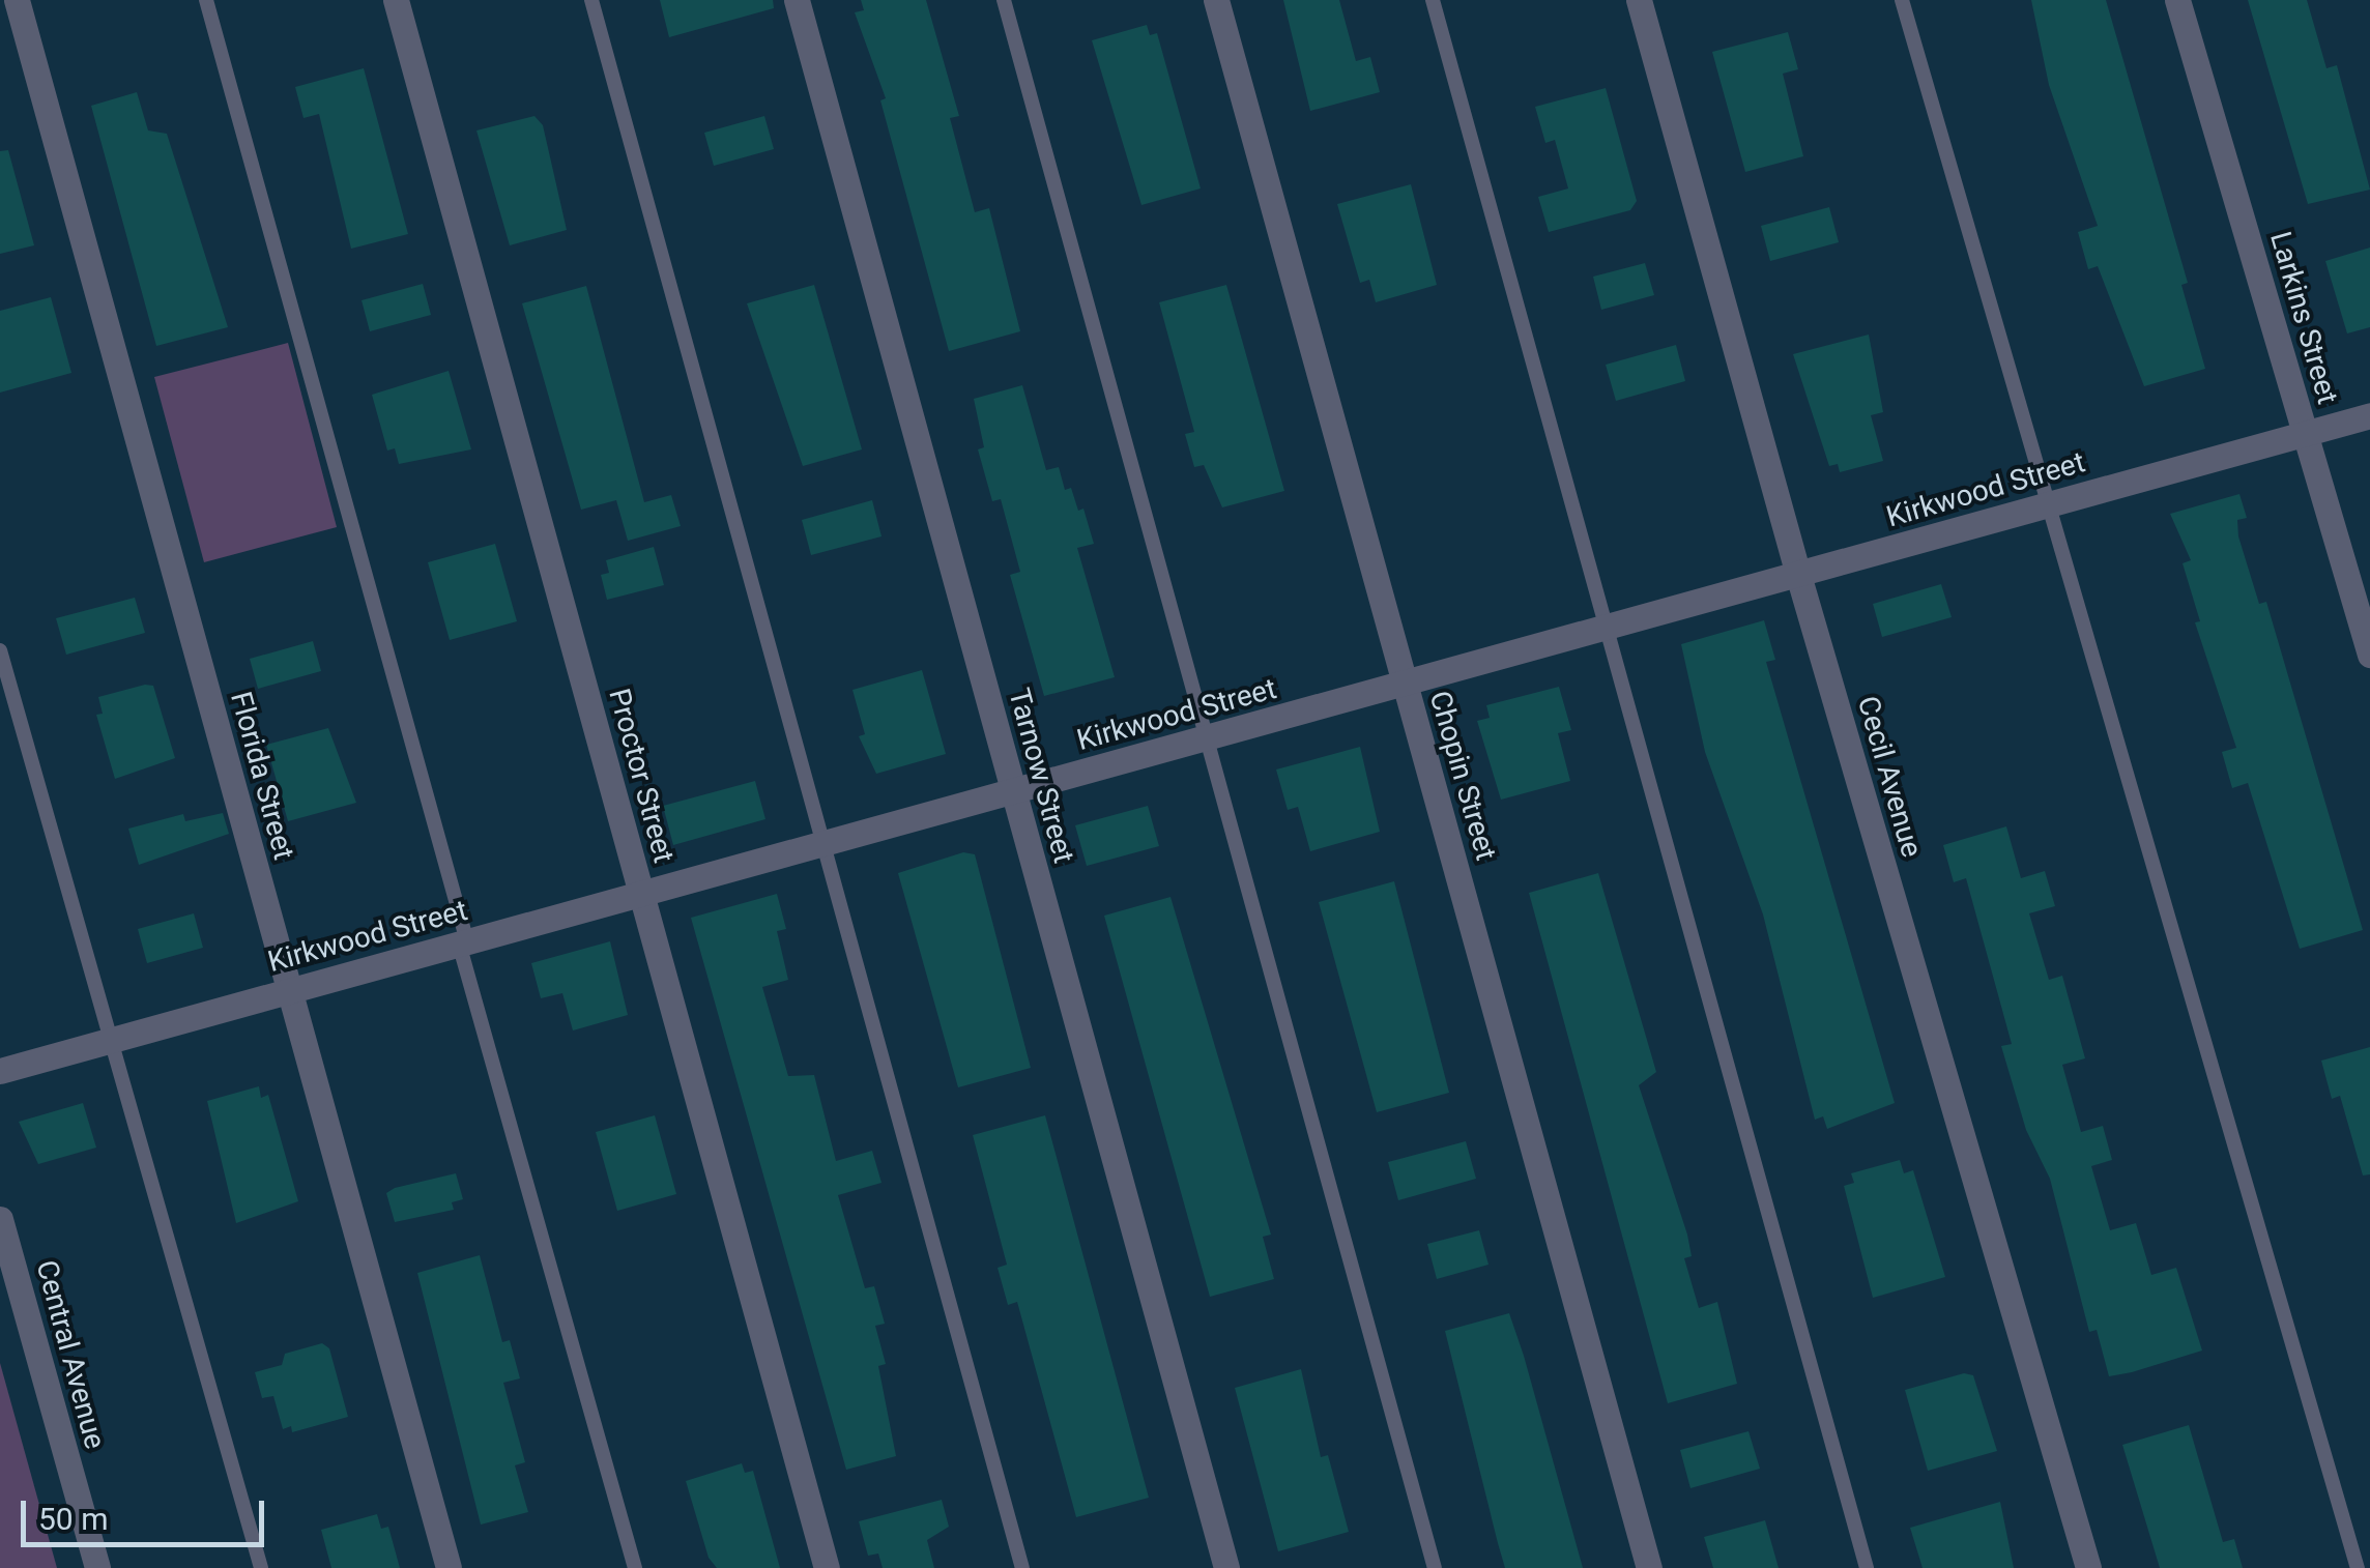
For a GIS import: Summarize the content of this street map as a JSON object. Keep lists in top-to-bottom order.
{
  "streets": {
    "street": [
      "Larkins Street",
      "Kirkwood Street",
      "Florida Street",
      "Proctor Street",
      "Tarnow Street",
      "Chopin Street",
      "Cecil Avenue",
      "Central Avenue"
    ]
  },
  "crossings": [
    ["Larkins Street", "Kirkwood Street"],
    ["Kirkwood Street", "Florida Street"],
    ["Kirkwood Street", "Proctor Street"],
    ["Kirkwood Street", "Tarnow Street"],
    ["Kirkwood Street", "Chopin Street"],
    ["Kirkwood Street", "Cecil Avenue"]
  ],
  "scale_bar": "50 m"
}
